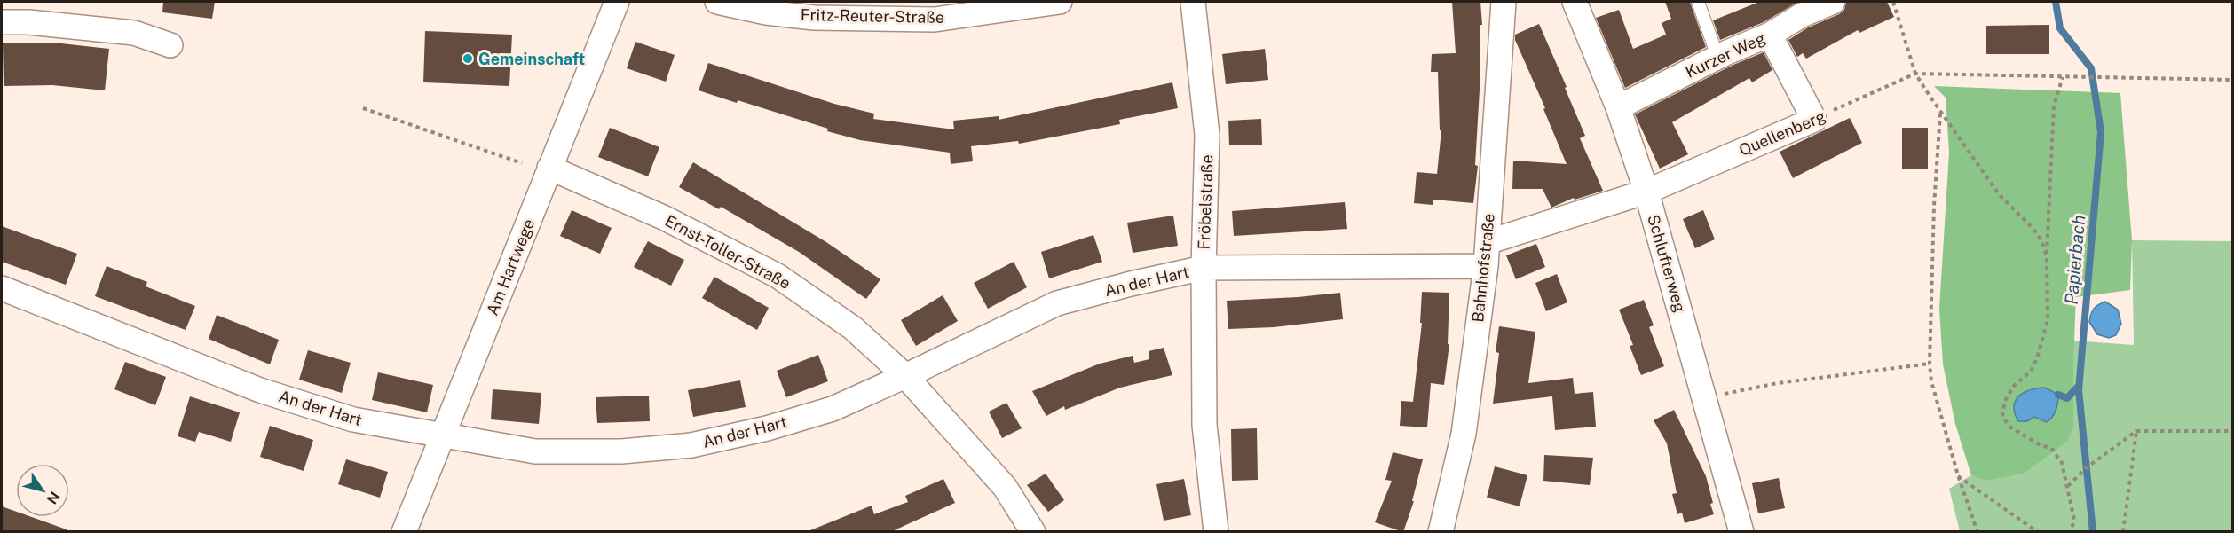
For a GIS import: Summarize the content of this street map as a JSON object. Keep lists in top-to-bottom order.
{
  "streets": {
    "street": [
      "Fritz-Reuter-Straße",
      "Kurzer Weg",
      "Quellenberg",
      "Fröbelstraße",
      "Ernst-Toller-Straße",
      "Schlufterweg",
      "Am Hartwege",
      "Bahnhofstraße",
      "An der Hart"
    ]
  },
  "crossings": [
    ["Kurzer Weg", "Schlufterweg"],
    ["Quellenberg", "Schlufterweg"],
    ["Quellenberg", "Bahnhofstraße"],
    ["Fröbelstraße", "An der Hart"],
    ["Ernst-Toller-Straße", "Am Hartwege"],
    ["Ernst-Toller-Straße", "An der Hart"],
    ["Am Hartwege", "An der Hart"],
    ["Bahnhofstraße", "An der Hart"]
  ],
  "water": ["Papierbach"],
  "places": ["Gemeinschaft"],
  "north": "bottom right"
}
